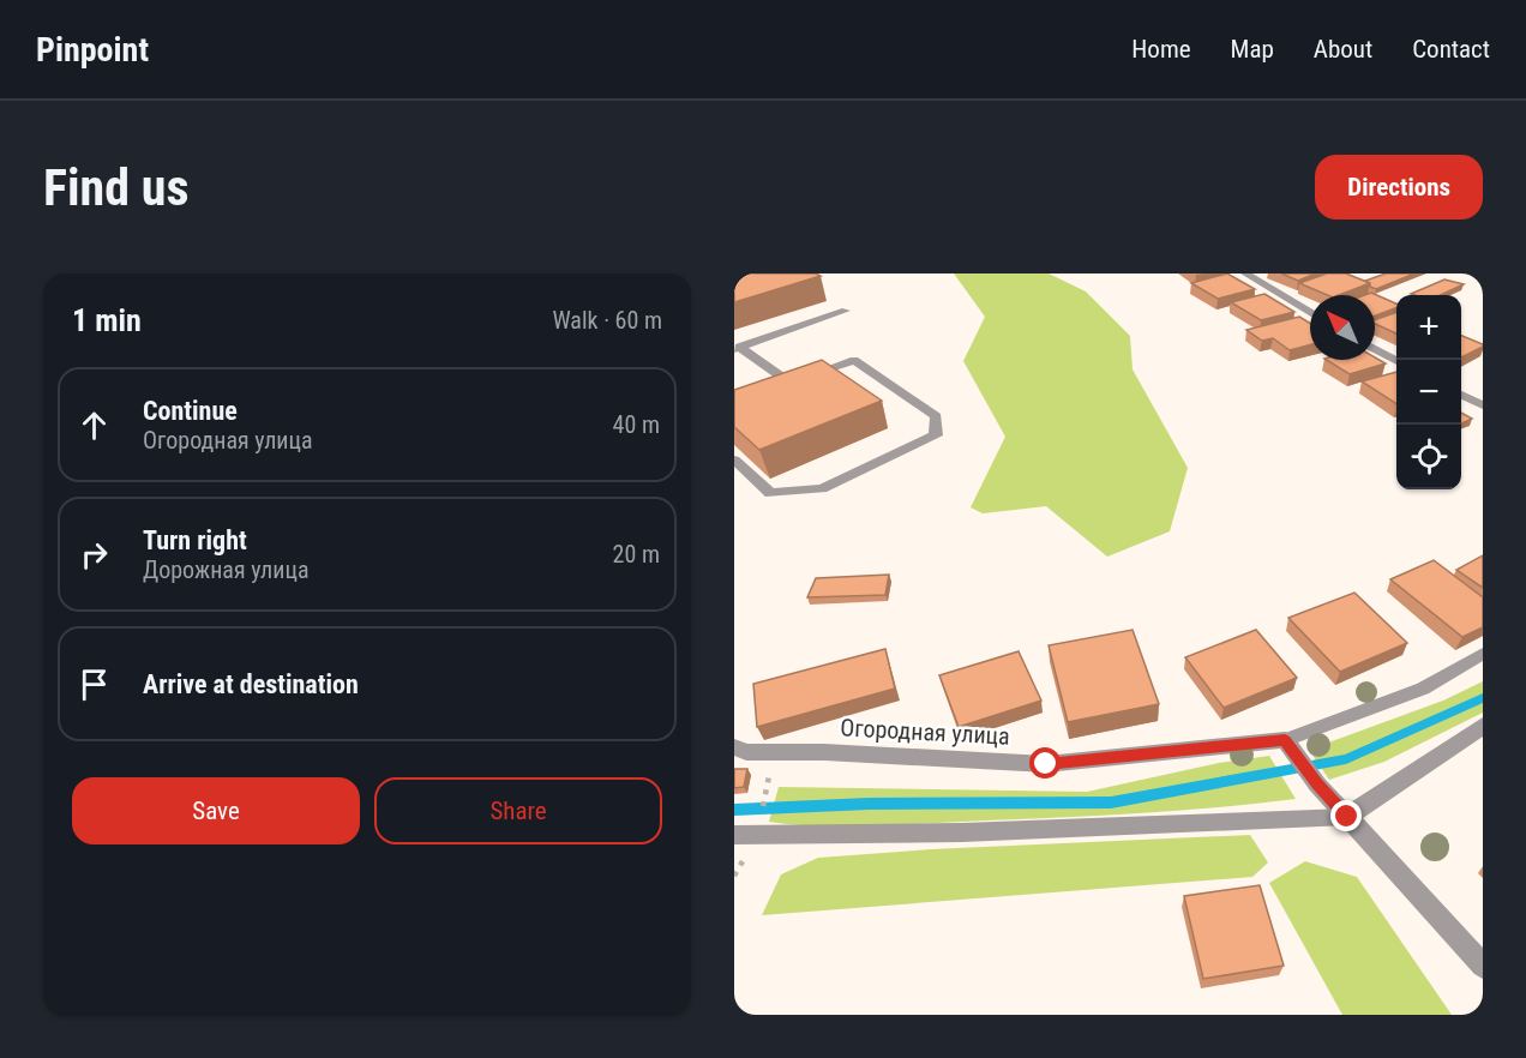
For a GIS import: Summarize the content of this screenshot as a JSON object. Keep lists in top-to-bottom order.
{
  "streets": {
    "street": ["Огородная улица"]
  },
  "north": "top left",
  "page": {
    "header": "Pinpoint",
    "nav": [
      "Home",
      "Map",
      "About",
      "Contact"
    ],
    "buttons": [
      "Directions",
      ["Save", "Share"]
    ],
    "title": "Find us",
    "heading": ["1 min", "Walk · 60 m"],
    "map_buttons": ["+", "−"],
    "list": [
      ["Continue", "Огородная улица", "40 m"],
      ["Turn right", "Дорожная улица", "20 m"],
      "Arrive at destination"
    ]
  }
}
